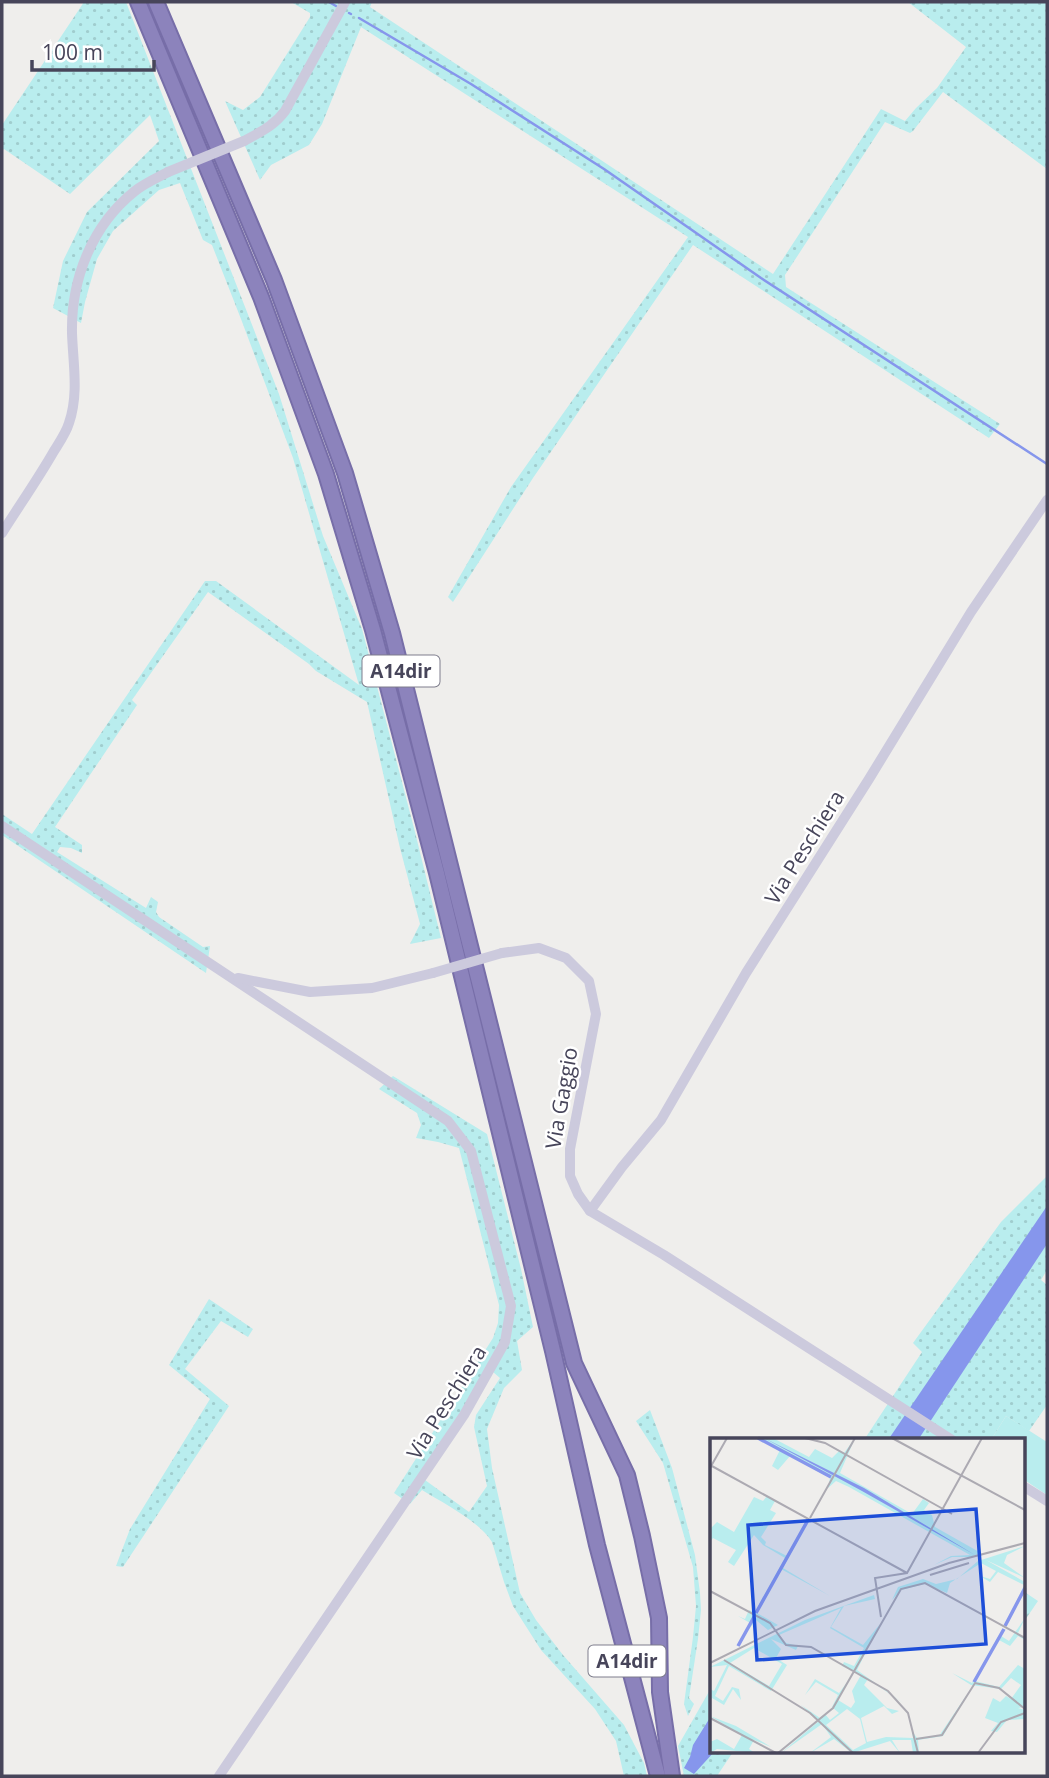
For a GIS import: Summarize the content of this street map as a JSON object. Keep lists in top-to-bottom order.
{
  "streets": {
    "highway": ["A14dir"],
    "street": ["Via Peschiera", "Via Gaggio"]
  },
  "crossings": [
    ["Via Peschiera", "Via Gaggio"]
  ],
  "scale_bar": "100 m"
}
